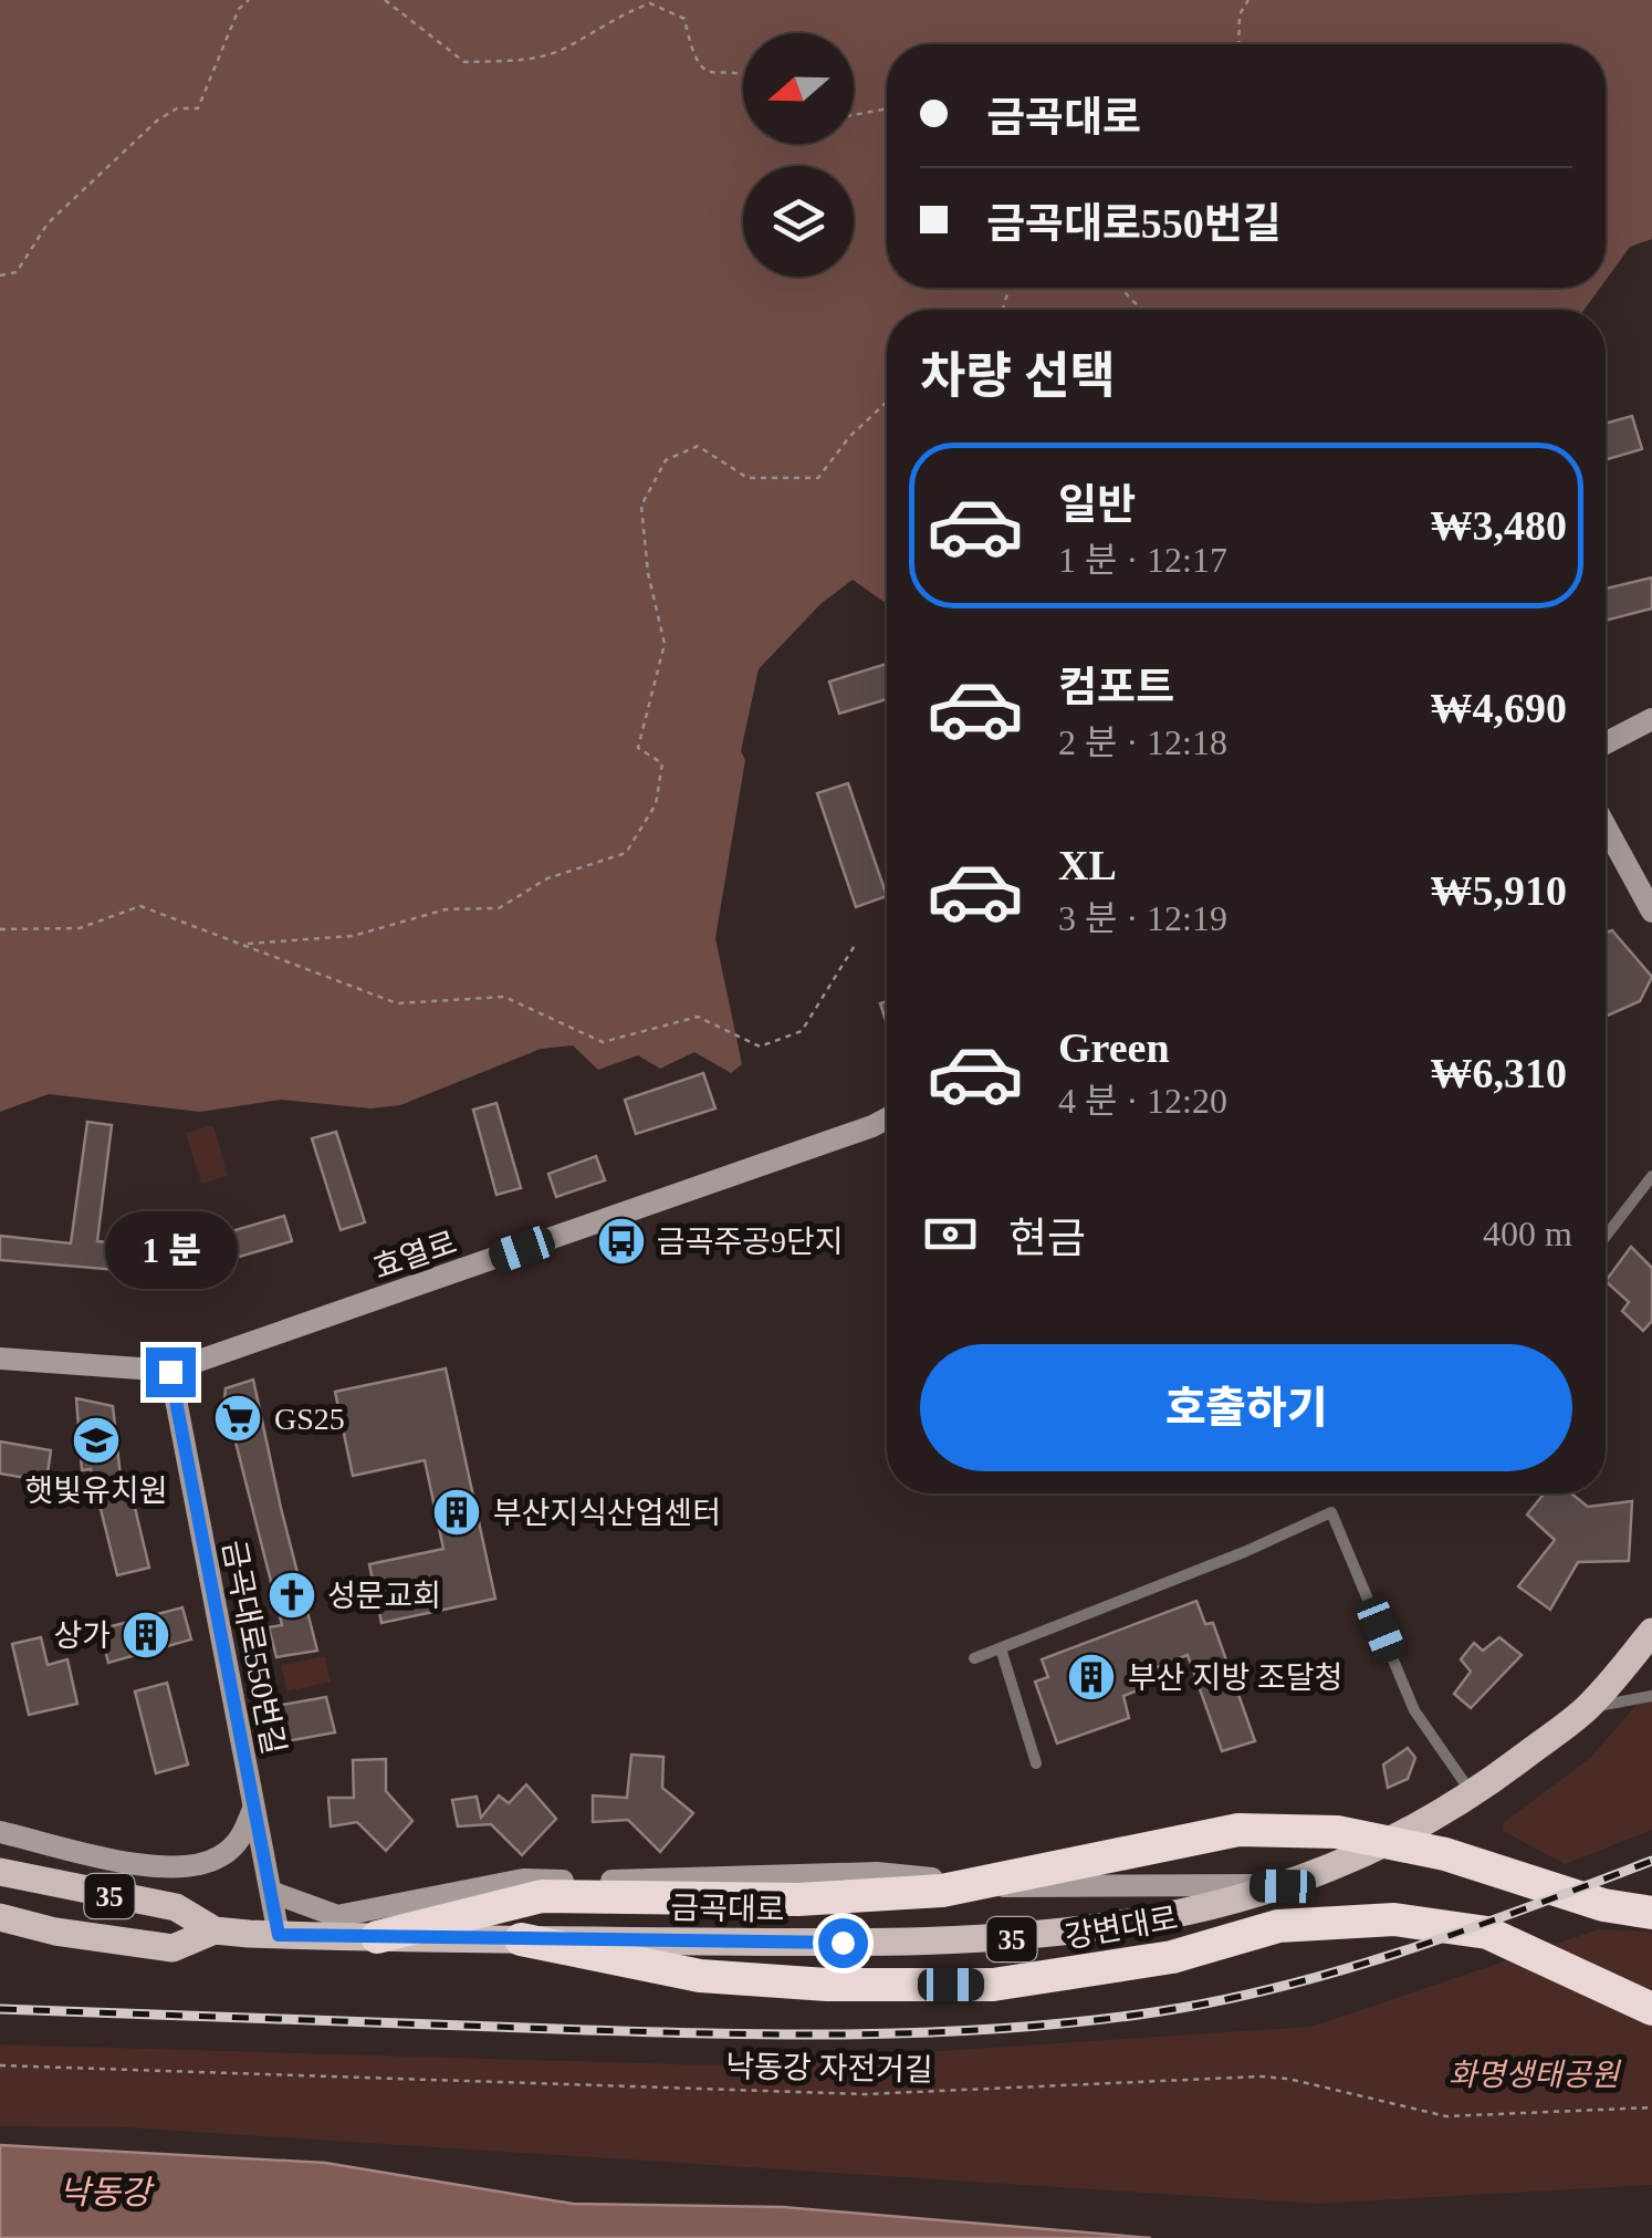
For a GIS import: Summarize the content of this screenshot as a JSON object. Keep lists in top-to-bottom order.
{
  "streets": {
    "highway": ["강변대로"],
    "main road": ["35", "금곡대로"],
    "street": ["효열로", "금곡대로550번길"],
    "path": ["낙동강 자전거길"]
  },
  "crossings": [
    ["효열로", "금곡대로550번길"],
    ["금곡대로550번길", "금곡대로"],
    ["금곡대로", "강변대로"]
  ],
  "water": ["낙동강"],
  "parks": ["화명생태공원"],
  "places": {
    "bus stop": ["금곡주공9단지"],
    "supermarket": ["GS25"],
    "school or university": ["햇빛유치원"],
    "building": ["부산지식산업센터", "상가", "부산 지방 조달청"],
    "church": ["성문교회"]
  },
  "north": "left",
  "page": {
    "banner": ["금곡대로", "금곡대로550번길"],
    "heading": "차량 선택",
    "list": [
      {
        "name": "일반",
        "note": "1 분 · 12:17",
        "value": "₩3,480"
      },
      {
        "name": "컴포트",
        "note": "2 분 · 12:18",
        "value": "₩4,690"
      },
      {
        "name": "XL",
        "note": "3 분 · 12:19",
        "value": "₩5,910"
      },
      {
        "name": "Green",
        "note": "4 분 · 12:20",
        "value": "₩6,310"
      }
    ],
    "pay": ["현금", "400 m"],
    "bubble": "1 분",
    "buttons": "호출하기"
  }
}
